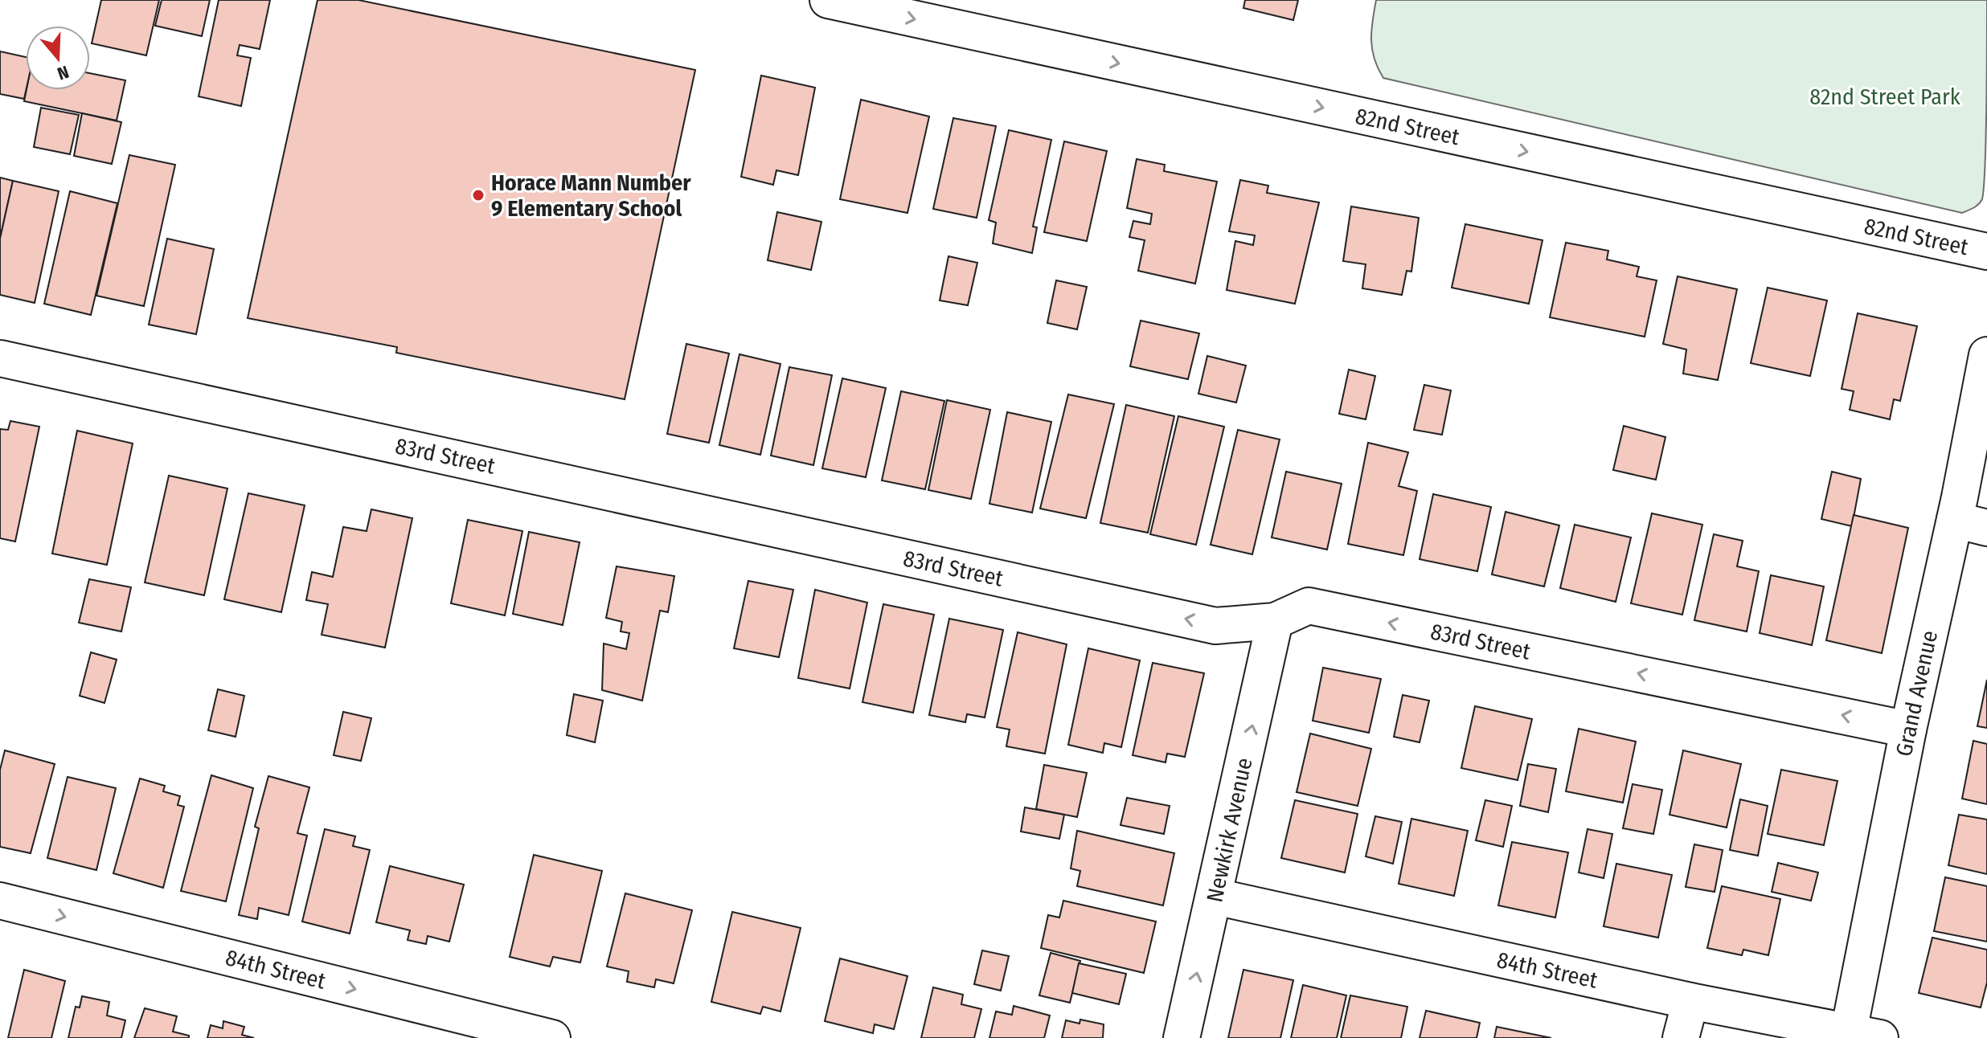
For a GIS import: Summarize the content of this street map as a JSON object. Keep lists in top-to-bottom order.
{
  "streets": {
    "street": [
      "82nd Street",
      "83rd Street",
      "Grand Avenue",
      "Newkirk Avenue",
      "84th Street"
    ]
  },
  "crossings": [
    ["83rd Street", "Grand Avenue"],
    ["83rd Street", "Newkirk Avenue"],
    ["Grand Avenue", "84th Street"],
    ["Newkirk Avenue", "84th Street"]
  ],
  "one_way": [
    "82nd Street",
    "83rd Street",
    "Newkirk Avenue",
    "84th Street"
  ],
  "parks": ["82nd Street Park"],
  "places": ["Horace Mann Number 9 Elementary School"],
  "north": "bottom"
}
